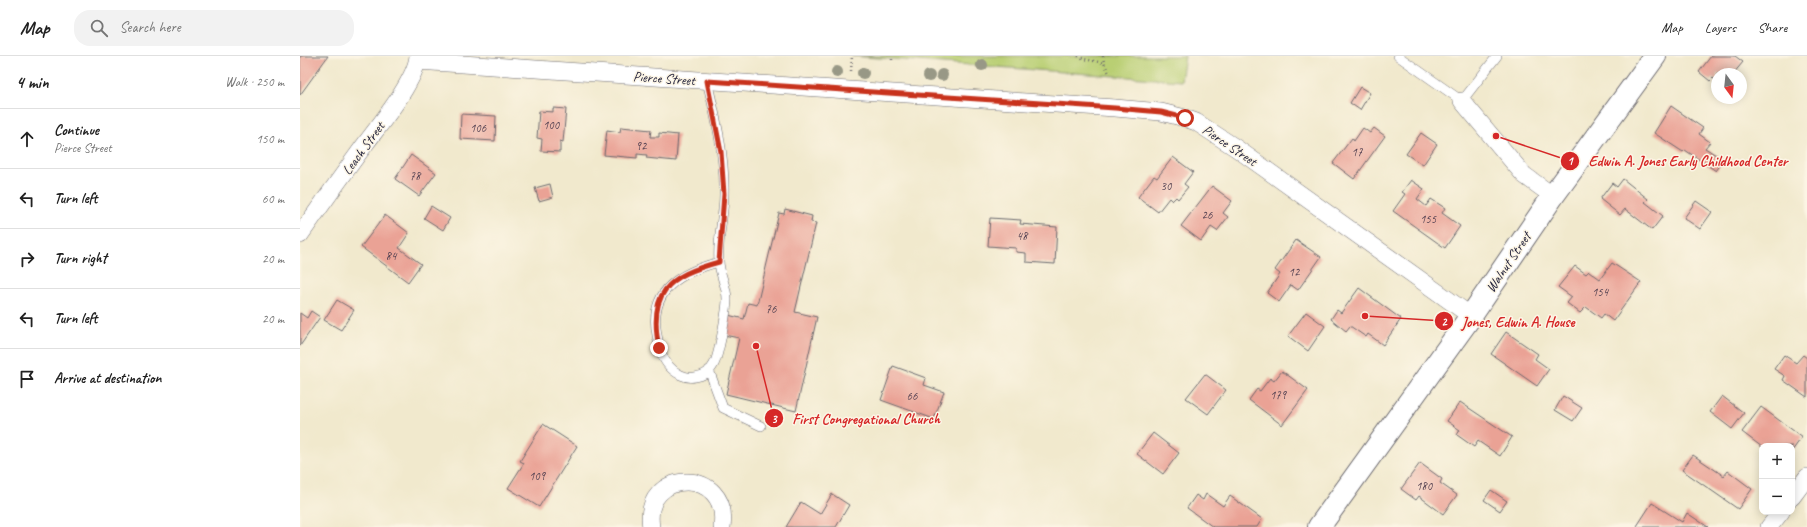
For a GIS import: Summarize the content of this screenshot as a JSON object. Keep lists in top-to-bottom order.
{
  "streets": {
    "street": ["Pierce Street", "Leach Street", "Walnut Street"]
  },
  "crossings": [
    ["Pierce Street", "Leach Street"],
    ["Pierce Street", "Walnut Street"]
  ],
  "places": ["Edwin A. Jones Early Childhood Center", "Jones, Edwin A. House", "First Congregational Church"],
  "house_numbers": [
    "100",
    "106",
    "92",
    "17",
    "78",
    "30",
    "26",
    "155",
    "48",
    "84",
    "12",
    "154",
    "76",
    "179",
    "66",
    "109",
    "180"
  ],
  "north": "bottom",
  "page": {
    "header": "Map",
    "search": "Search here",
    "nav": ["Map", "Layers", "Share"],
    "heading": ["4 min", "Walk · 250 m"],
    "list": [
      ["Continue", "Pierce Street", "150 m"],
      ["Turn left", "60 m"],
      ["Turn right", "20 m"],
      ["Turn left", "20 m"],
      "Arrive at destination"
    ],
    "map_buttons": ["+", "−"]
  }
}
